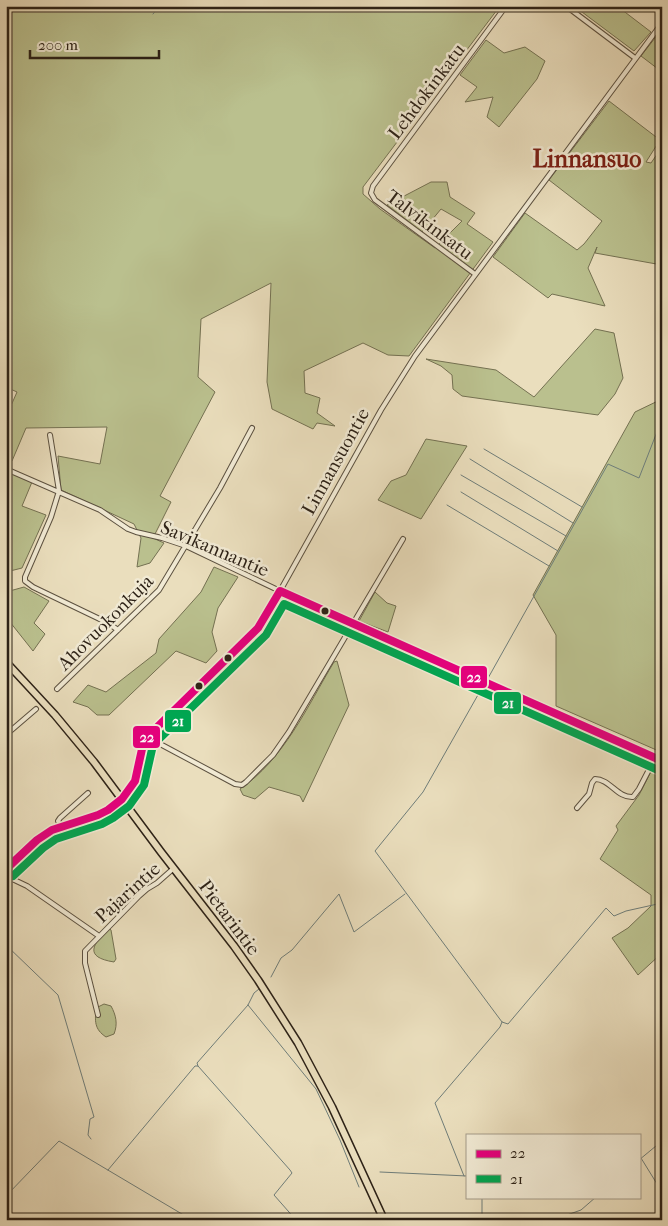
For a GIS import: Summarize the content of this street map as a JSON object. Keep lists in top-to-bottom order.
{
  "streets": {
    "main road": ["Pietarintie"],
    "street": [
      "Lehdokinkatu",
      "Talvikinkatu",
      "Linnansuontie",
      "Savikannantie",
      "Ahovuokonkuja",
      "Pajarintie"
    ]
  },
  "crossings": [
    ["Lehdokinkatu", "Talvikinkatu"],
    ["Talvikinkatu", "Linnansuontie"],
    ["Linnansuontie", "Savikannantie"],
    ["Linnansuontie", "Pietarintie"],
    ["Savikannantie", "Ahovuokonkuja"],
    ["Pajarintie", "Pietarintie"]
  ],
  "districts": ["Linnansuo"],
  "lines": ["transit line 22", "transit line 21"],
  "legend": ["22", "21"],
  "scale_bar": "200 m"
}
